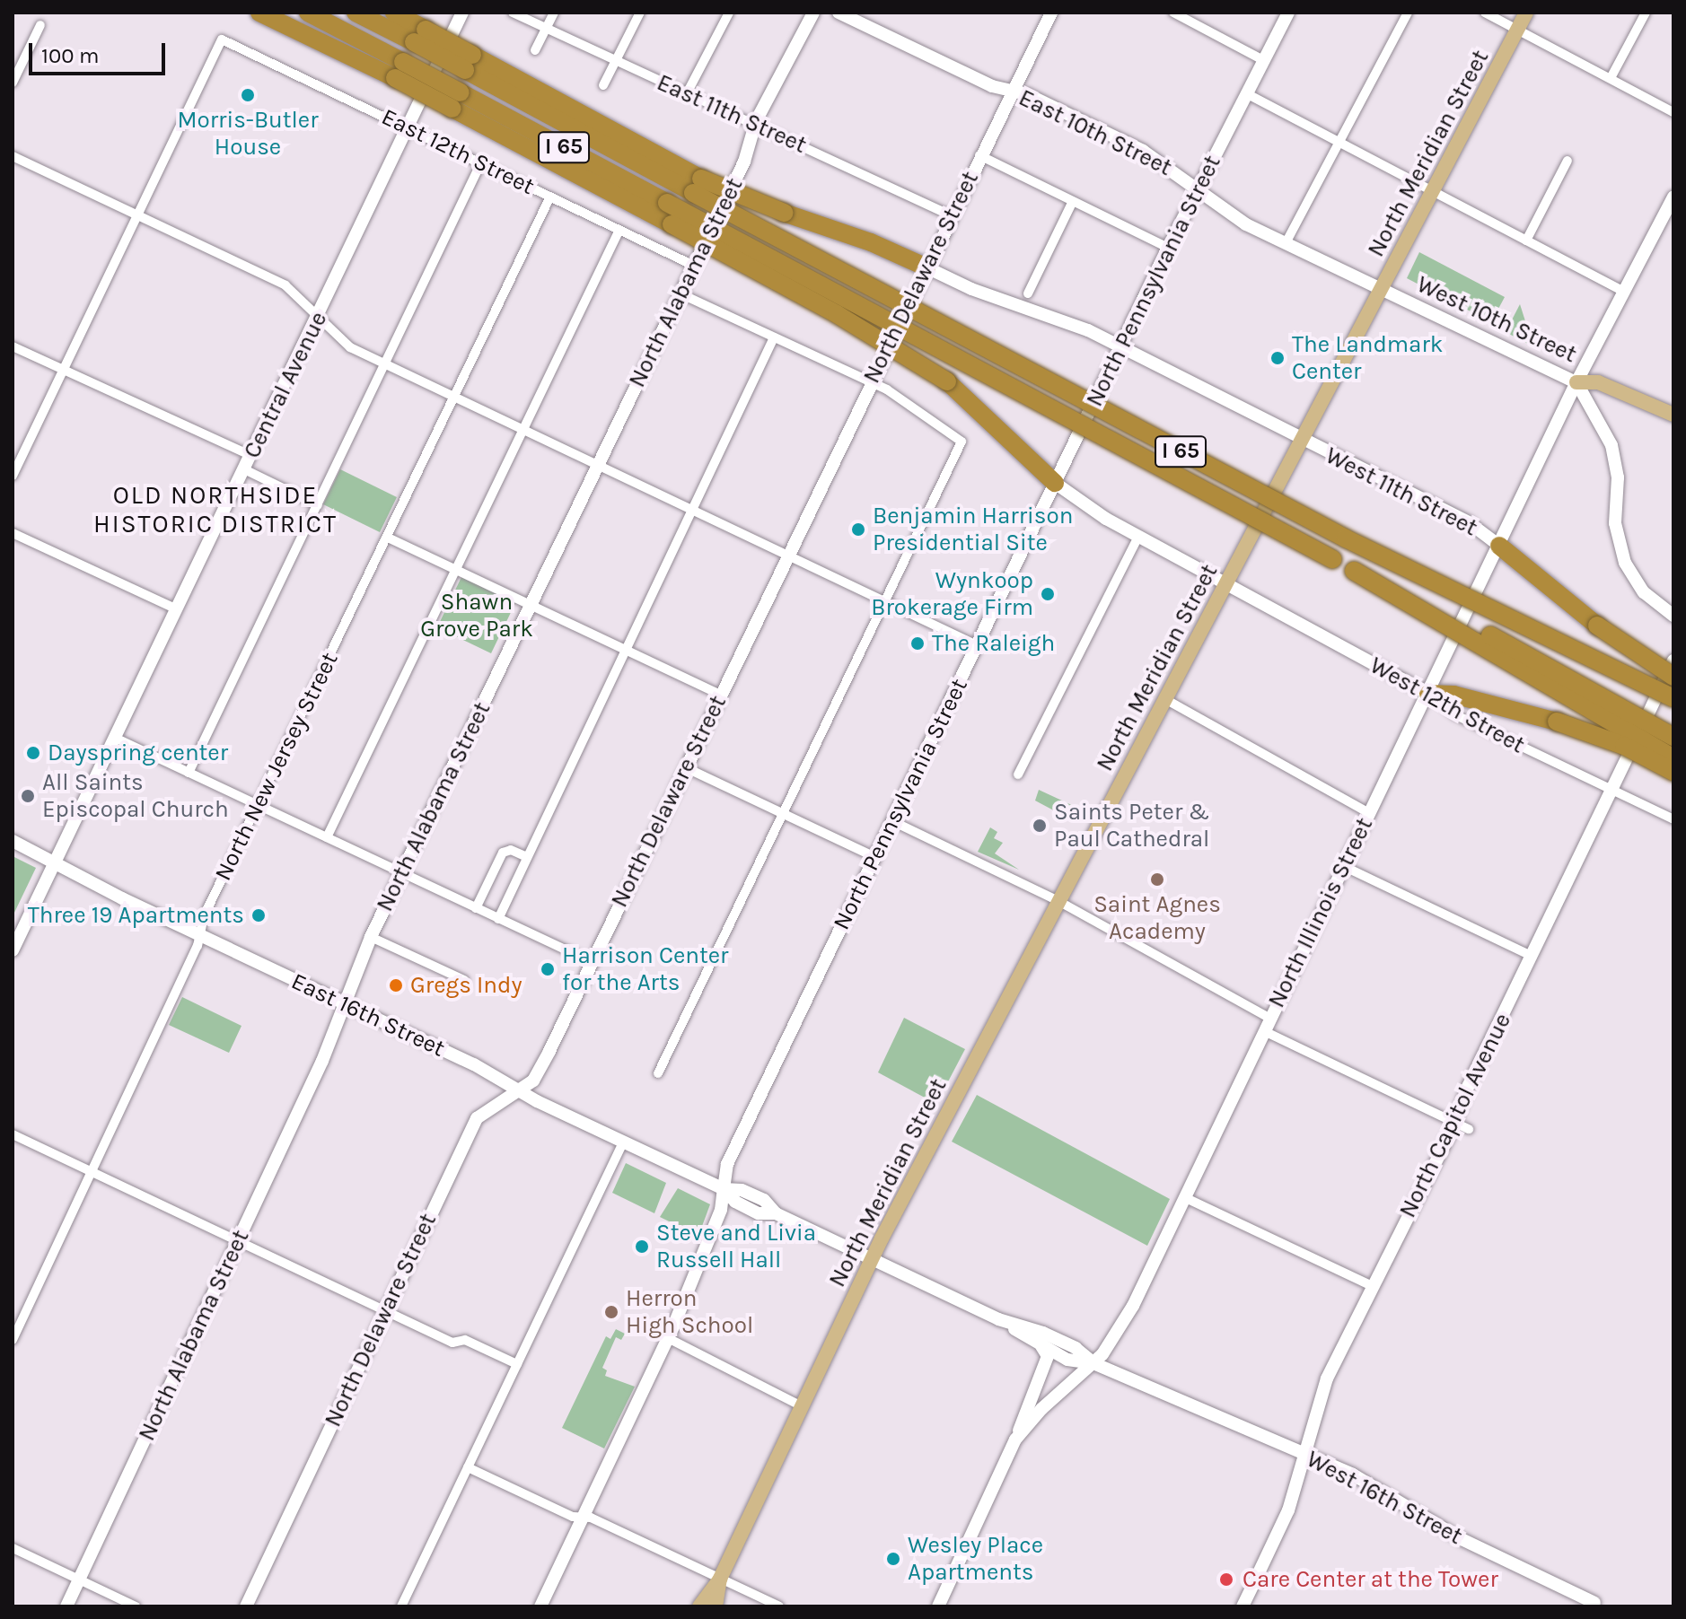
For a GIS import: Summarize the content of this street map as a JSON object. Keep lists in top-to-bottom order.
{
  "streets": {
    "highway": ["I 65"],
    "main road": [
      "East 10th Street",
      "North Meridian Street",
      "North Delaware Street",
      "North Pennsylvania Street",
      "North Alabama Street",
      "West 10th Street",
      "Central Avenue",
      "West 11th Street",
      "West 12th Street",
      "North Illinois Street",
      "East 16th Street",
      "North Capitol Avenue",
      "West 16th Street"
    ],
    "street": ["East 11th Street", "East 12th Street", "North New Jersey Street"]
  },
  "crossings": [
    ["East 11th Street", "North Delaware Street"],
    ["East 11th Street", "North Alabama Street"],
    ["East 10th Street", "North Meridian Street"],
    ["East 10th Street", "North Delaware Street"],
    ["East 10th Street", "North Pennsylvania Street"],
    ["East 10th Street", "West 10th Street"],
    ["East 12th Street", "North Alabama Street"],
    ["East 12th Street", "Central Avenue"],
    ["East 12th Street", "North New Jersey Street"],
    ["North Meridian Street", "West 10th Street"],
    ["North Meridian Street", "West 11th Street"],
    ["North Meridian Street", "West 12th Street"],
    ["North Meridian Street", "East 16th Street"],
    ["North Meridian Street", "West 16th Street"],
    ["North Delaware Street", "East 16th Street"],
    ["North Pennsylvania Street", "East 16th Street"],
    ["North Alabama Street", "East 16th Street"],
    ["West 10th Street", "North Illinois Street"],
    ["Central Avenue", "East 16th Street"],
    ["West 11th Street", "North Illinois Street"],
    ["West 12th Street", "North Illinois Street"],
    ["West 12th Street", "North Capitol Avenue"],
    ["North New Jersey Street", "East 16th Street"],
    ["North Illinois Street", "West 16th Street"],
    ["East 16th Street", "West 16th Street"],
    ["North Capitol Avenue", "West 16th Street"]
  ],
  "districts": ["OLD NORTHSIDE HISTORIC DISTRICT"],
  "parks": ["Shawn Grove Park"],
  "places": [
    "Morris-Butler House",
    "The Landmark Center",
    "Benjamin Harrison Presidential Site",
    "Wynkoop Brokerage Firm",
    "The Raleigh",
    "Dayspring center",
    "All Saints Episcopal Church",
    "Saints Peter & Paul Cathedral",
    "Saint Agnes Academy",
    "Three 19 Apartments",
    "Harrison Center for the Arts",
    "Gregs Indy",
    "Steve and Livia Russell Hall",
    "Herron High School",
    "Wesley Place Apartments",
    "Care Center at the Tower"
  ],
  "scale_bar": "100 m"
}
